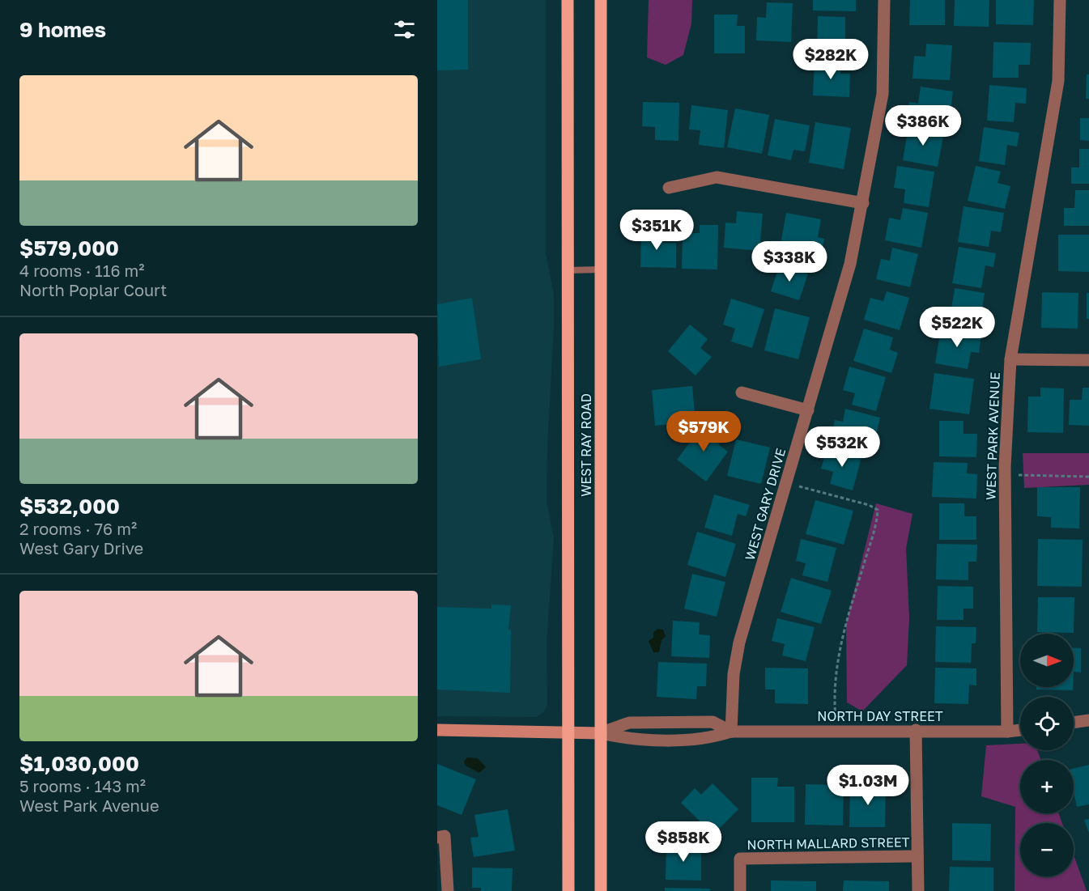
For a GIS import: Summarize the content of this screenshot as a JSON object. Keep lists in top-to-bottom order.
{
  "streets": {
    "main road": ["WEST RAY ROAD"],
    "street": [
      "WEST PARK AVENUE",
      "WEST GARY DRIVE",
      "NORTH DAY STREET",
      "NORTH MALLARD STREET"
    ]
  },
  "crossings": [
    ["WEST PARK AVENUE", "NORTH DAY STREET"],
    ["WEST RAY ROAD", "NORTH DAY STREET"],
    ["WEST GARY DRIVE", "NORTH DAY STREET"]
  ],
  "north": "right",
  "page": {
    "heading": "9 homes",
    "price": [
      "$282K",
      "$386K",
      "$351K",
      "$338K",
      "$522K",
      "$579K",
      "$532K",
      "$1.03M",
      "$858K"
    ],
    "list": [
      {
        "name": "$579,000",
        "note": "4 rooms · 116 m² · North Poplar Court"
      },
      {
        "name": "$532,000",
        "note": "2 rooms · 76 m² · West Gary Drive"
      },
      {
        "name": "$1,030,000",
        "note": "5 rooms · 143 m² · West Park Avenue"
      }
    ],
    "map_buttons": ["+", "−"]
  }
}
